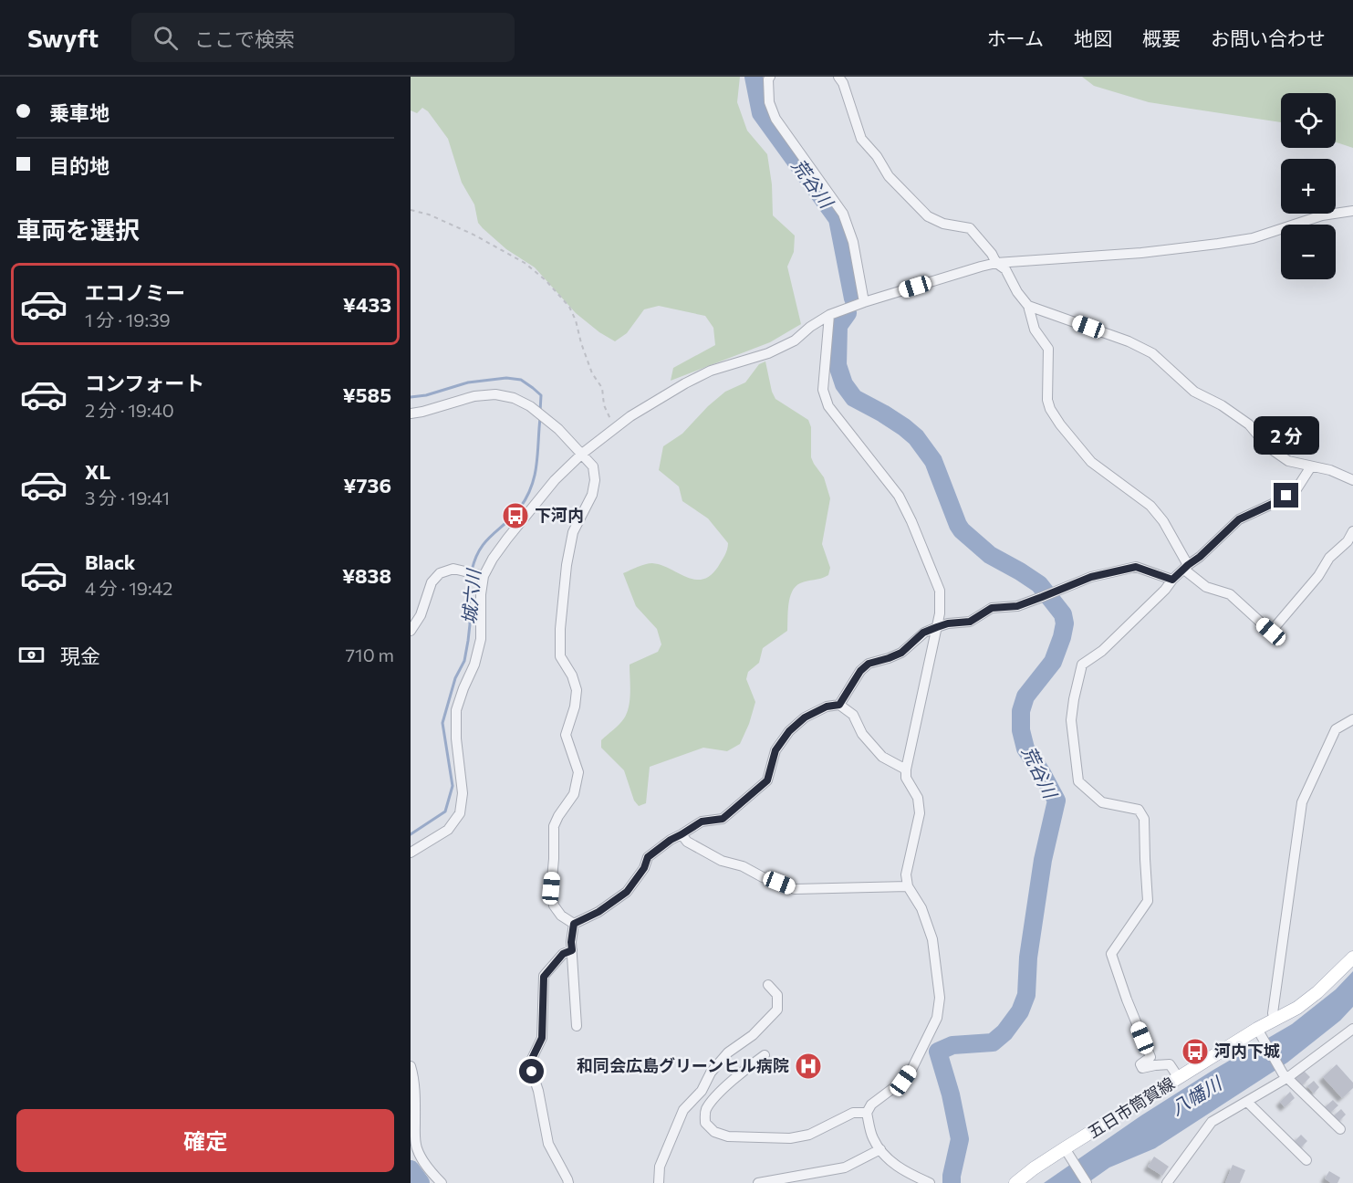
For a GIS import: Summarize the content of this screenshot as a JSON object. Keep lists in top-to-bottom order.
{
  "streets": {
    "main road": ["五日市筒賀線"]
  },
  "water": ["荒谷川", "城六川", "八幡川"],
  "places": {
    "bus stop": ["下河内", "河内下城"],
    "hospital": ["和同会広島グリーンヒル病院"]
  },
  "page": {
    "header": "Swyft",
    "search": "ここで検索",
    "nav": [
      "ホーム",
      "地図",
      "概要",
      "お問い合わせ"
    ],
    "banner": ["乗車地", "目的地"],
    "map_buttons": ["+", "−"],
    "heading": "車両を選択",
    "list": [
      {
        "name": "エコノミー",
        "note": "1 分 · 19:39",
        "value": "¥433"
      },
      {
        "name": "コンフォート",
        "note": "2 分 · 19:40",
        "value": "¥585"
      },
      {
        "name": "XL",
        "note": "3 分 · 19:41",
        "value": "¥736"
      },
      {
        "name": "Black",
        "note": "4 分 · 19:42",
        "value": "¥838"
      }
    ],
    "bubble": "2 分",
    "pay": ["現金", "710 m"],
    "buttons": "確定"
  }
}
